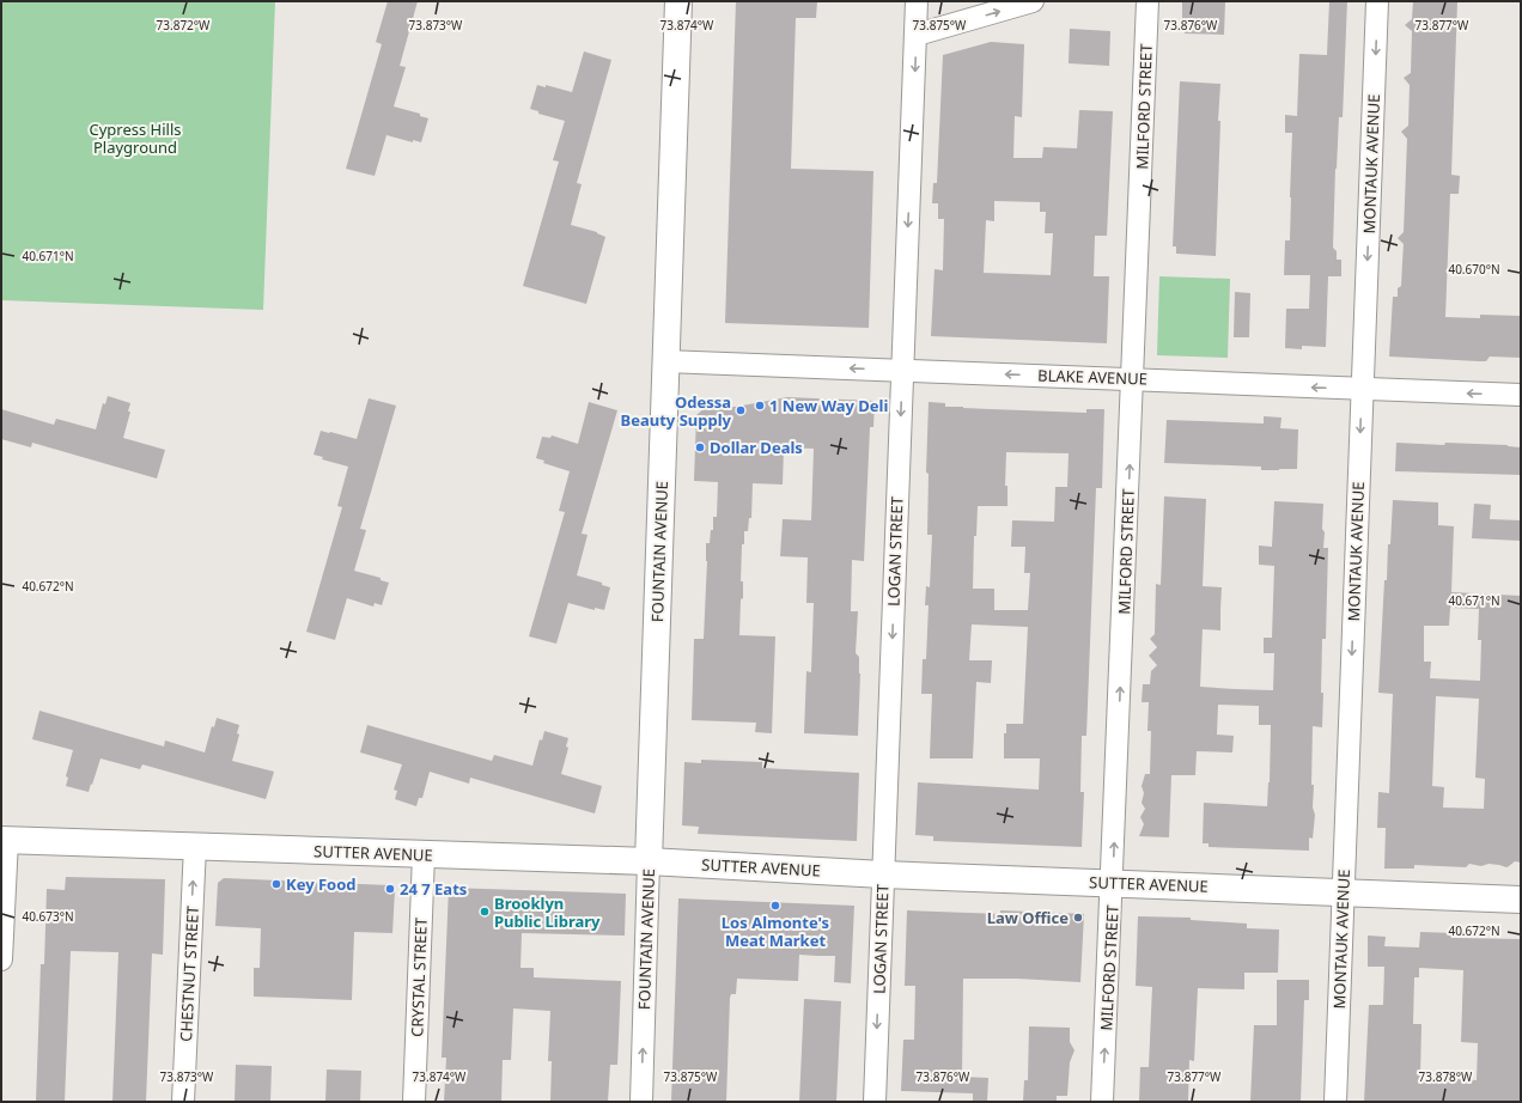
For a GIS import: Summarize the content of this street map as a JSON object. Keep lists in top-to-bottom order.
{
  "streets": {
    "street": [
      "MILFORD STREET",
      "MONTAUK AVENUE",
      "BLAKE AVENUE",
      "FOUNTAIN AVENUE",
      "LOGAN STREET",
      "SUTTER AVENUE",
      "CHESTNUT STREET",
      "CRYSTAL STREET"
    ]
  },
  "crossings": [
    ["MILFORD STREET", "BLAKE AVENUE"],
    ["MILFORD STREET", "SUTTER AVENUE"],
    ["MONTAUK AVENUE", "BLAKE AVENUE"],
    ["MONTAUK AVENUE", "SUTTER AVENUE"],
    ["BLAKE AVENUE", "FOUNTAIN AVENUE"],
    ["BLAKE AVENUE", "LOGAN STREET"],
    ["FOUNTAIN AVENUE", "SUTTER AVENUE"],
    ["LOGAN STREET", "SUTTER AVENUE"],
    ["SUTTER AVENUE", "CHESTNUT STREET"],
    ["SUTTER AVENUE", "CRYSTAL STREET"]
  ],
  "one_way": [
    "MILFORD STREET",
    "MONTAUK AVENUE",
    "BLAKE AVENUE",
    "LOGAN STREET"
  ],
  "parks": ["Cypress Hills Playground"],
  "places": [
    "1 New Way Deli",
    "Odessa Beauty Supply",
    "Dollar Deals",
    "Key Food",
    "24 7 Eats",
    "Los Almonte's Meat Market",
    "Brooklyn Public Library",
    "Law Office"
  ],
  "coordinates": [
    "73.872°W",
    "73.873°W",
    "73.874°W",
    "73.875°W",
    "73.876°W",
    "73.877°W",
    "40.671°N",
    "40.670°N",
    "40.672°N",
    "40.673°N",
    "73.878°W"
  ]
}
